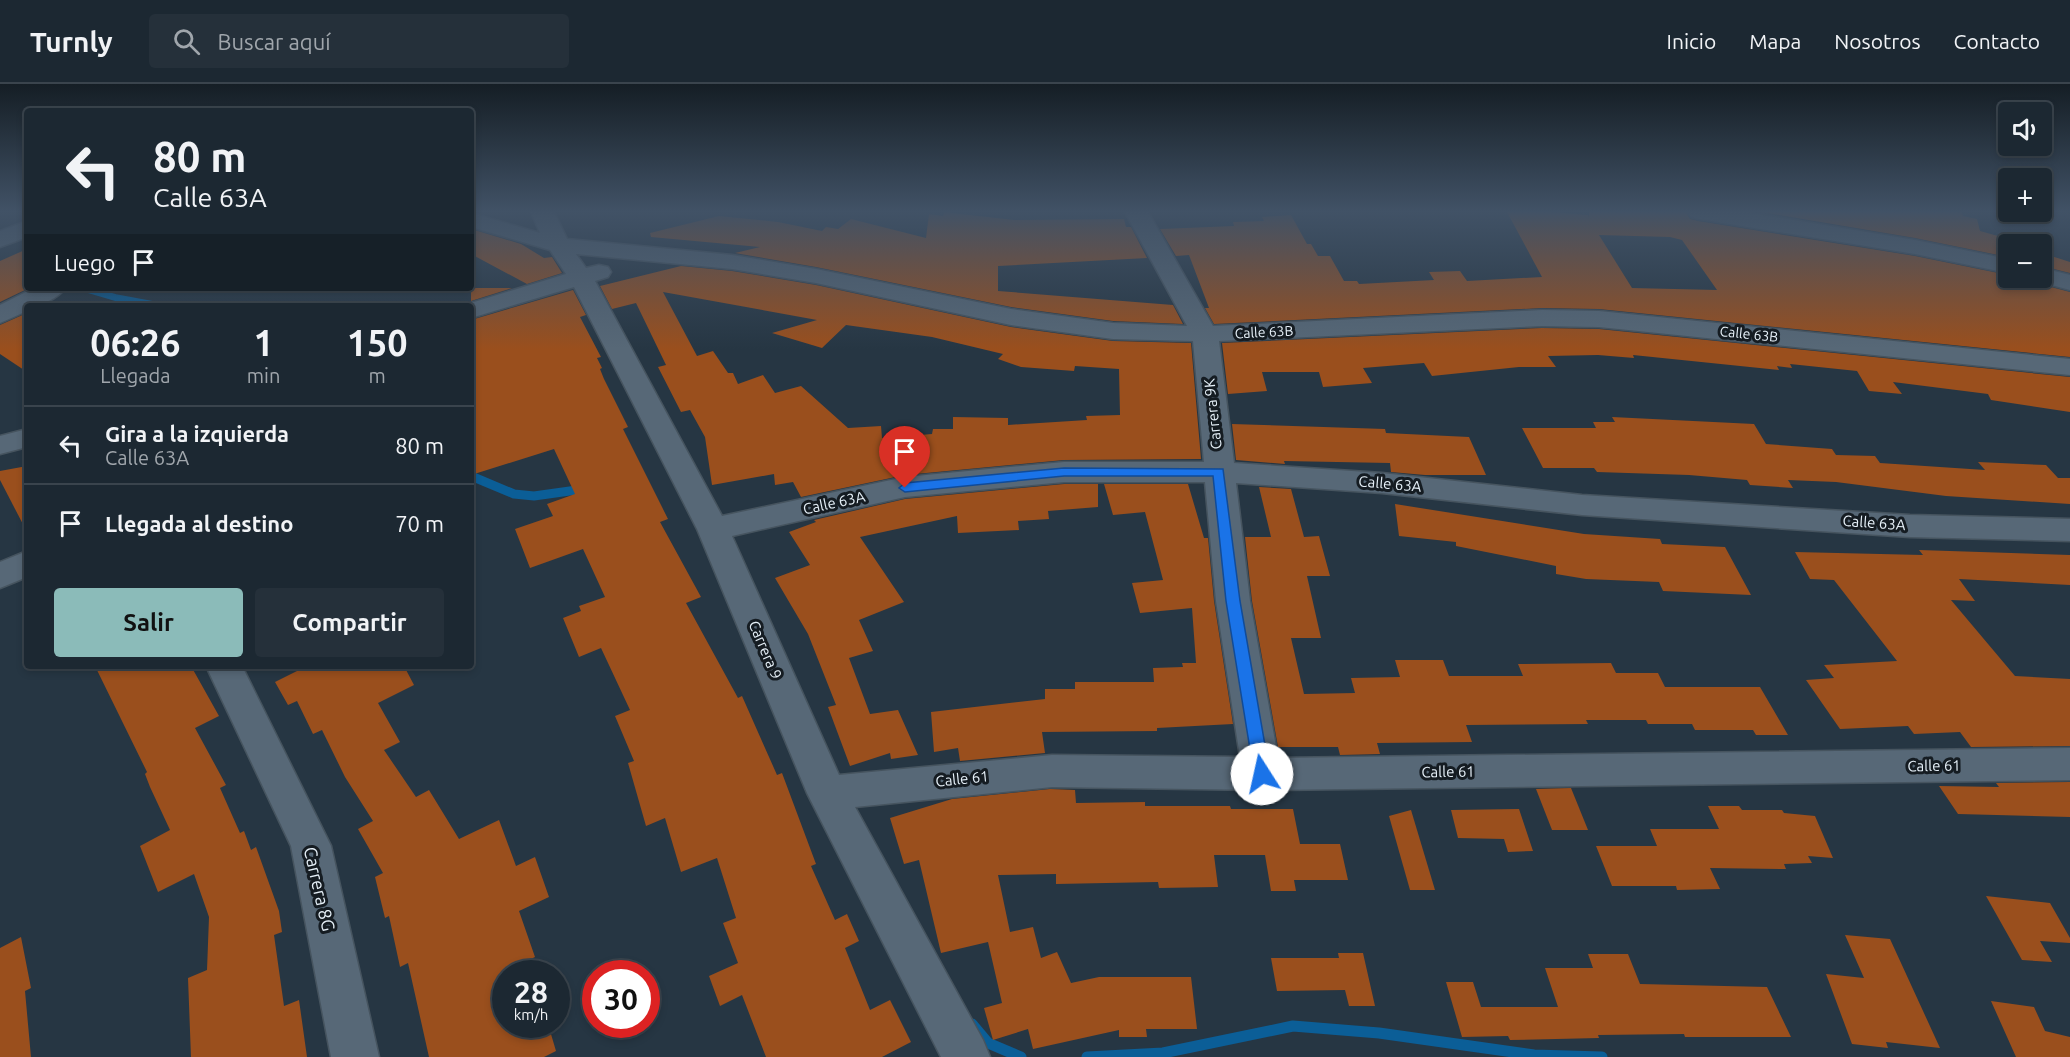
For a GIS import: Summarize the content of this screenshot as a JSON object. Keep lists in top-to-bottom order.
{
  "streets": {
    "street": [
      "Calle 63B",
      "Carrera 9K",
      "Calle 63A",
      "Carrera 9",
      "Calle 61",
      "Carrera 8G"
    ]
  },
  "crossings": [
    ["Calle 63B", "Carrera 9K"],
    ["Calle 63B", "Carrera 9"],
    ["Carrera 9K", "Calle 63A"],
    ["Carrera 9K", "Calle 61"],
    ["Calle 63A", "Carrera 9"],
    ["Carrera 9", "Calle 61"]
  ],
  "page": {
    "header": "Turnly",
    "search": "Buscar aquí",
    "nav": [
      "Inicio",
      "Mapa",
      "Nosotros",
      "Contacto"
    ],
    "map_buttons": ["+", "−"],
    "turn": ["80 m", "Calle 63A"],
    "then": "Luego",
    "eta": [
      "06:26",
      "Llegada",
      "1",
      "min",
      "150",
      "m"
    ],
    "list": [
      {
        "name": "Gira a la izquierda",
        "note": "Calle 63A",
        "value": "80 m"
      },
      {
        "name": "Llegada al destino",
        "value": "70 m"
      }
    ],
    "buttons": ["Salir", "Compartir"],
    "speed": "28 km/h",
    "limit": "30"
  }
}
